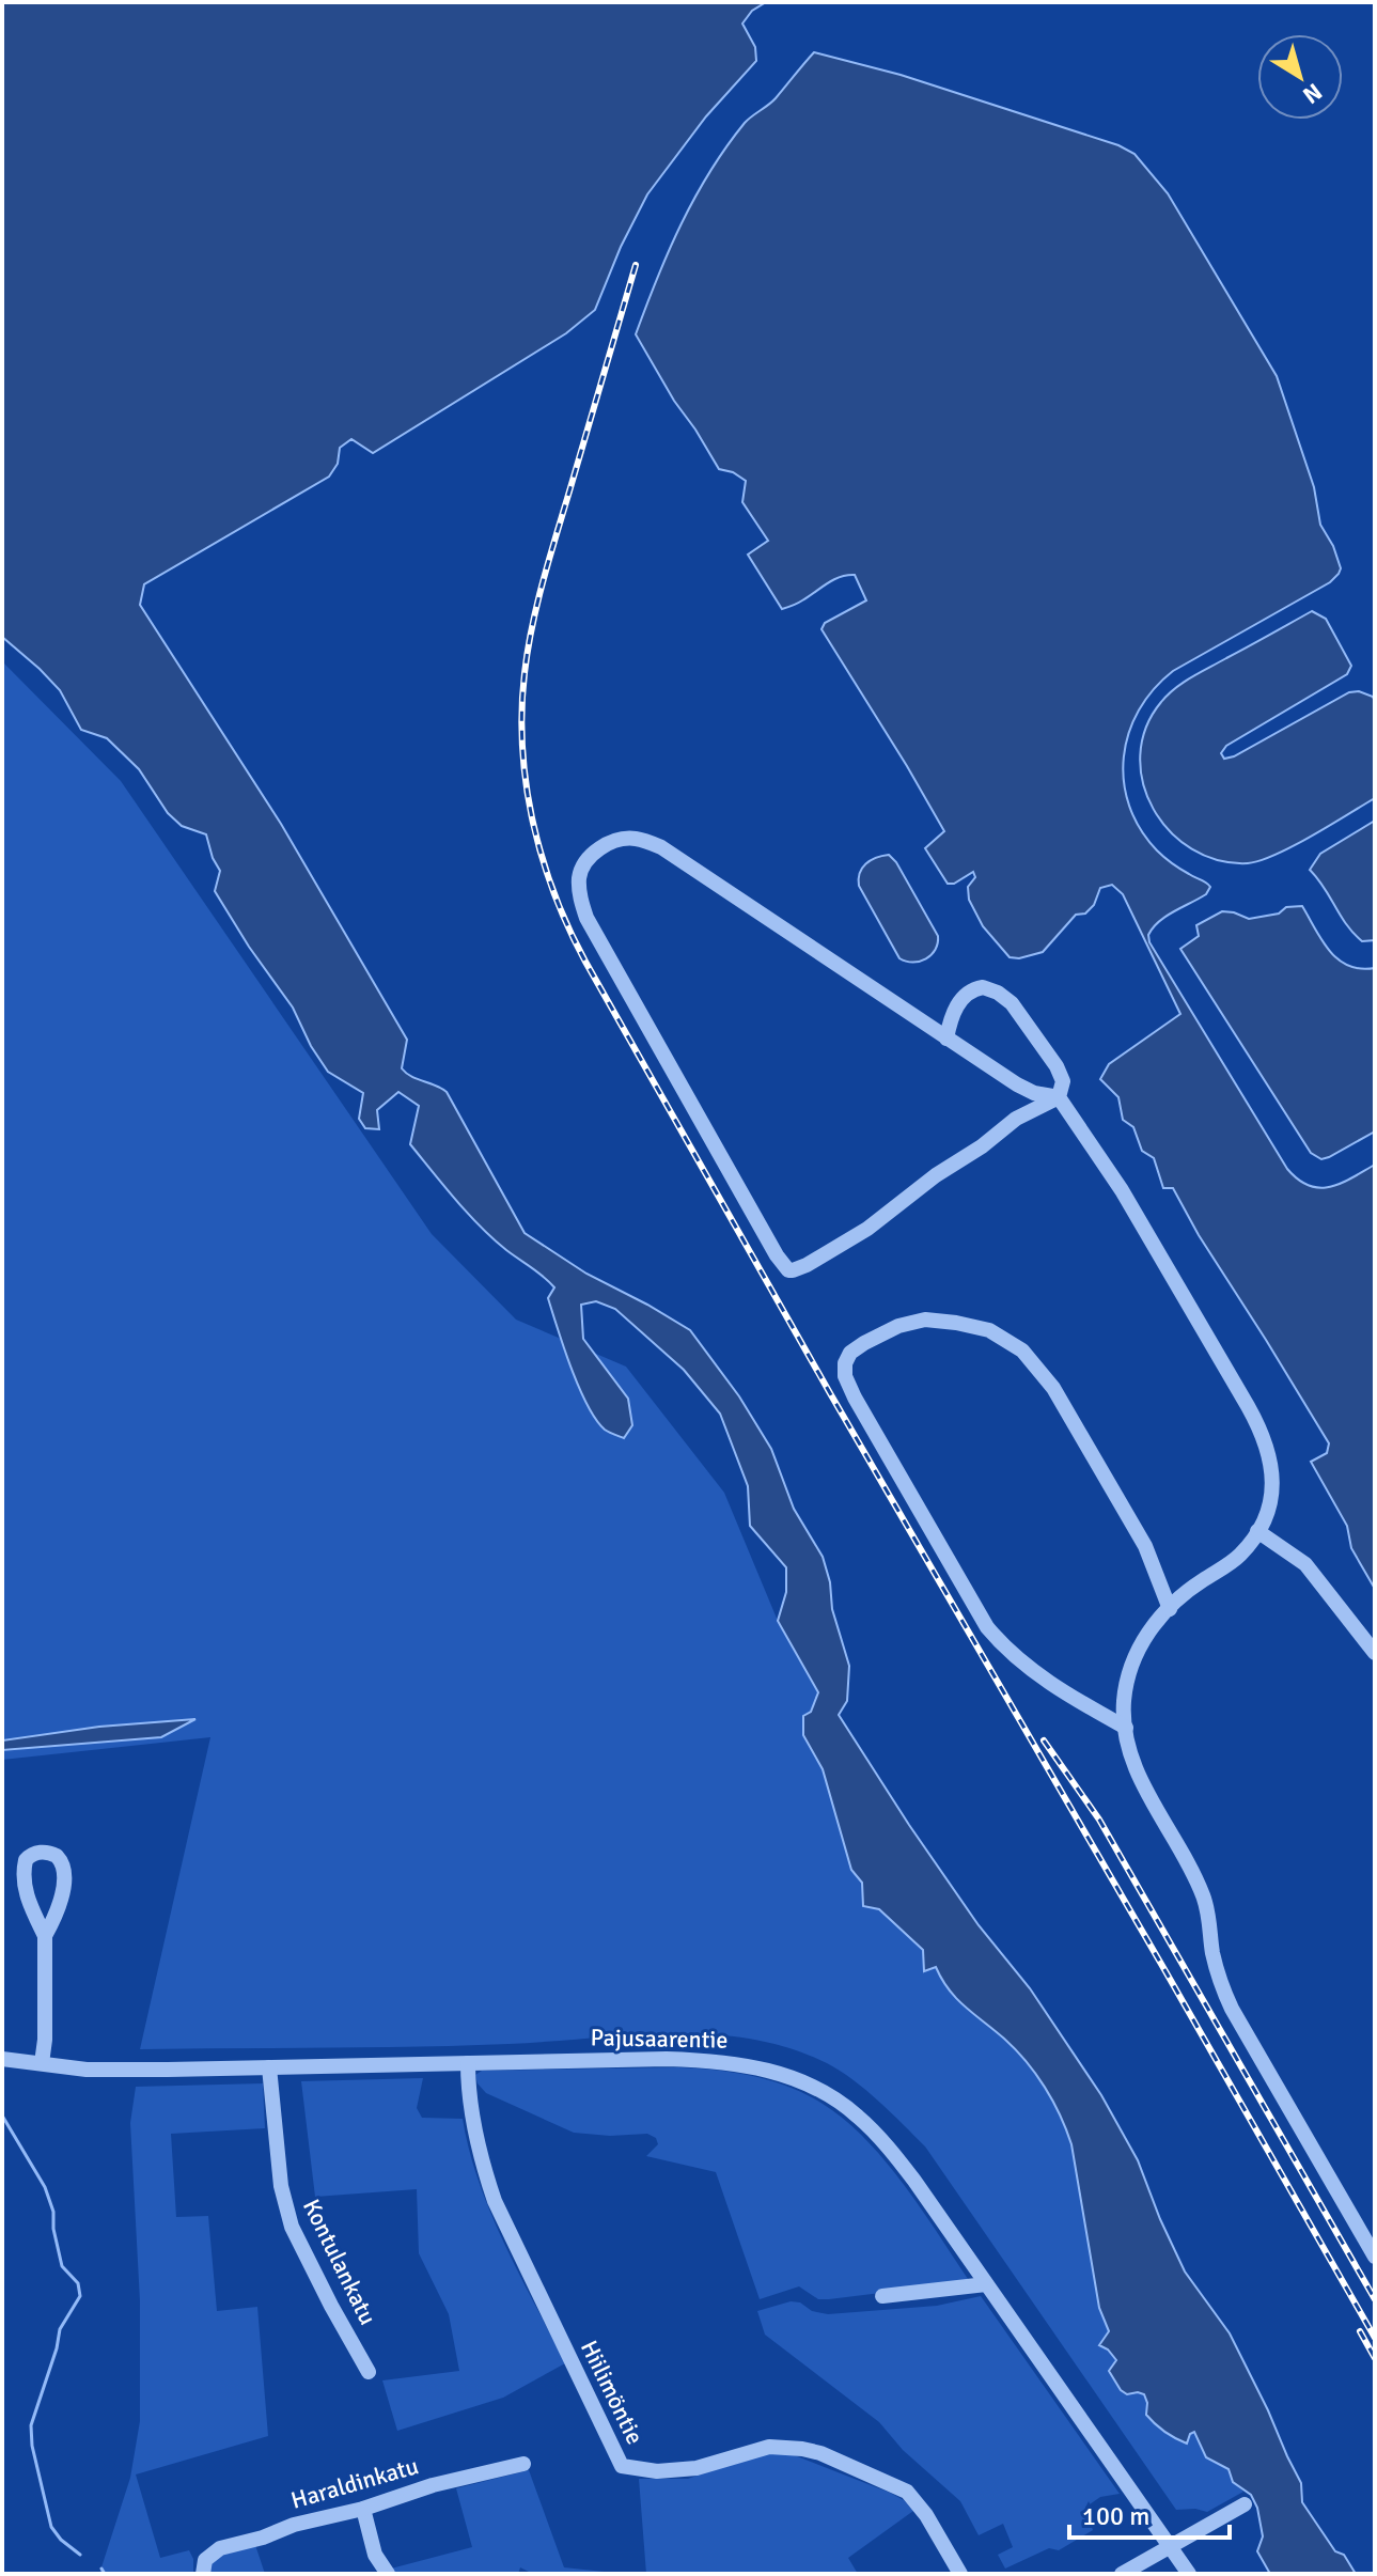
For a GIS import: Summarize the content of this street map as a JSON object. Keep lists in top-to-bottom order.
{
  "streets": {
    "street": [
      "Pajusaarentie",
      "Kontulankatu",
      "Hiilimöntie",
      "Haraldinkatu"
    ]
  },
  "crossings": [
    ["Pajusaarentie", "Kontulankatu"],
    ["Pajusaarentie", "Hiilimöntie"]
  ],
  "scale_bar": "100 m",
  "north": "bottom right"
}
